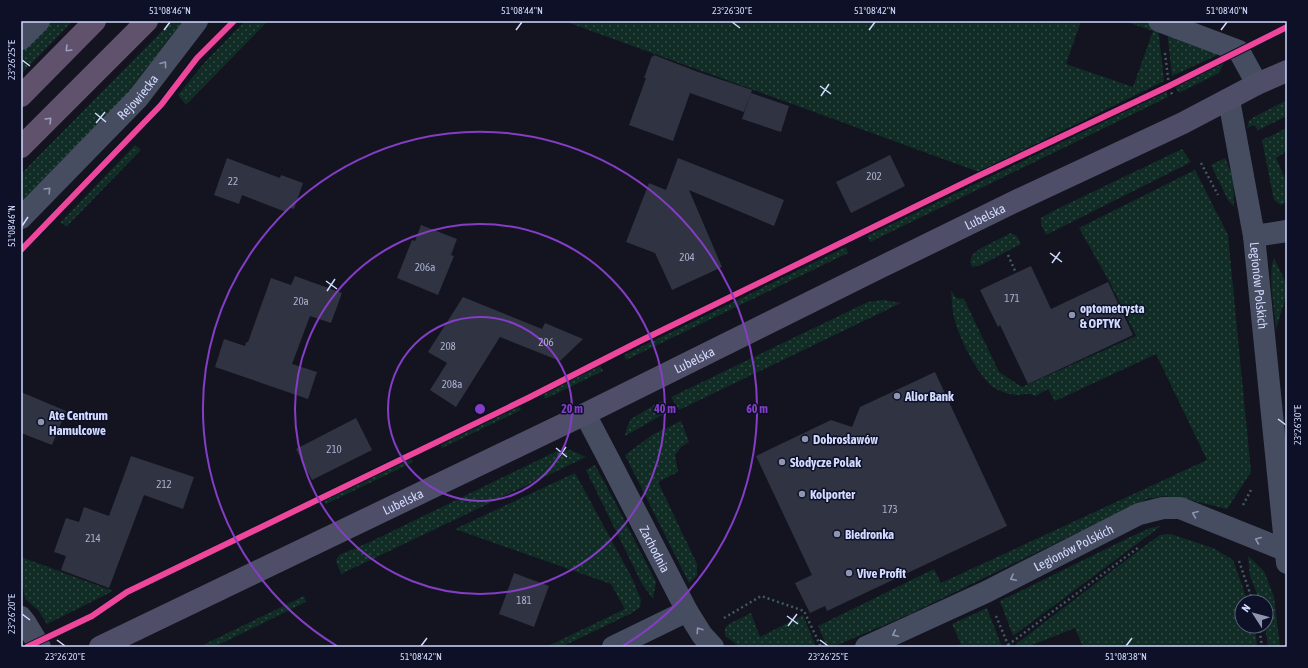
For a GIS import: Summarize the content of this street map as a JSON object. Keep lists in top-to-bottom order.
{
  "streets": {
    "main road": ["Lubelska"],
    "street": ["Rejowiecka", "Legionów Polskich", "Zachodnia"]
  },
  "crossings": [
    ["Lubelska", "Legionów Polskich"],
    ["Lubelska", "Zachodnia"]
  ],
  "one_way": ["Rejowiecka", "Legionów Polskich"],
  "places": [
    "optometrysta & OPTYK",
    "Alior Bank",
    "Ate Centrum Hamulcowe",
    "Dobrosławów",
    "Słodycze Polak",
    "Kolporter",
    "Biedronka",
    "Vive Profit"
  ],
  "house_numbers": [
    "202",
    "22",
    "204",
    "206a",
    "171",
    "20a",
    "206",
    "208",
    "208a",
    "210",
    "212",
    "173",
    "214",
    "181"
  ],
  "north": "top left",
  "coordinates": [
    "51°08'46\"N",
    "51°08'44\"N",
    "23°26'30\"E",
    "51°08'42\"N",
    "51°08'40\"N",
    "23°26'25\"E",
    "23°26'20\"E",
    "51°08'38\"N"
  ],
  "rings": ["20 m", "40 m", "60 m"]
}
